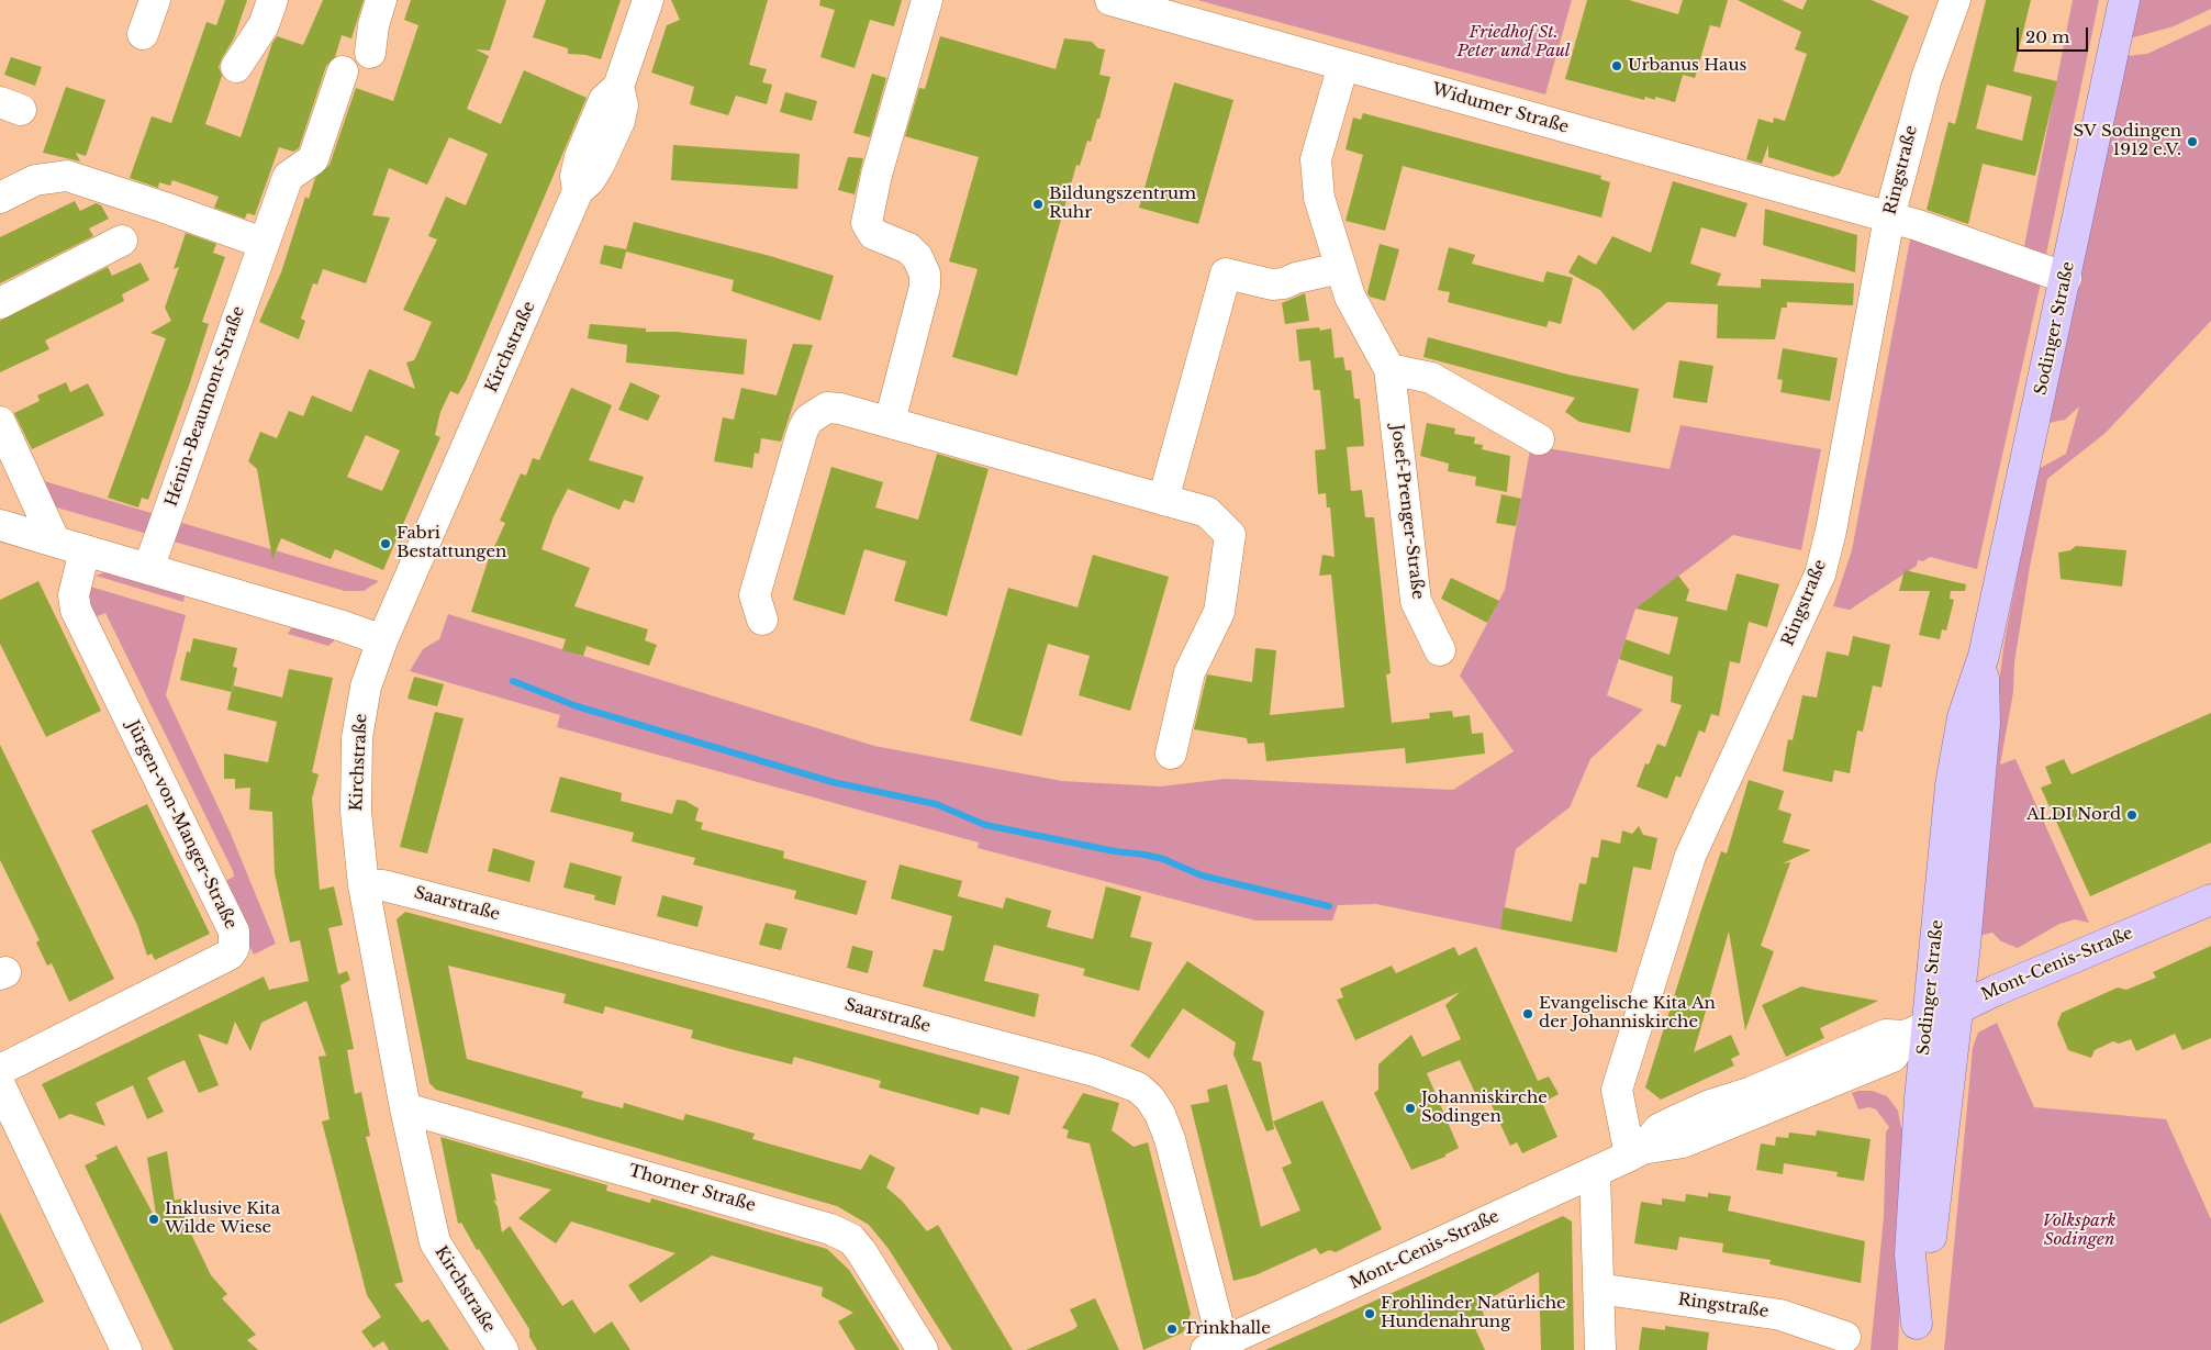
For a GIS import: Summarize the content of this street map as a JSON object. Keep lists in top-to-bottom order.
{
  "streets": {
    "main road": ["Sodinger Straße", "Mont-Cenis-Straße"],
    "street": [
      "Widumer Straße",
      "Ringstraße",
      "Kirchstraße",
      "Hénin-Beaumont-Straße",
      "Josef-Prenger-Straße",
      "Jürgen-von-Manger-Straße",
      "Saarstraße",
      "Thorner Straße"
    ]
  },
  "crossings": [
    ["Widumer Straße", "Ringstraße"],
    ["Widumer Straße", "Sodinger Straße"],
    ["Widumer Straße", "Josef-Prenger-Straße"],
    ["Ringstraße", "Mont-Cenis-Straße"],
    ["Sodinger Straße", "Mont-Cenis-Straße"],
    ["Kirchstraße", "Saarstraße"],
    ["Kirchstraße", "Thorner Straße"],
    ["Saarstraße", "Mont-Cenis-Straße"]
  ],
  "parks": ["Friedhof St. Peter und Paul", "Volkspark Sodingen"],
  "places": [
    "Urbanus Haus",
    "SV Sodingen 1912 e.V.",
    "Bildungszentrum Ruhr",
    "Fabri Bestattungen",
    "ALDI Nord",
    "Evangelische Kita An der Johanniskirche",
    "Johanniskirche Sodingen",
    "Inklusive Kita Wilde Wiese",
    "Frohlinder Natürliche Hundenahrung",
    "Trinkhalle"
  ],
  "scale_bar": "20 m"
}
